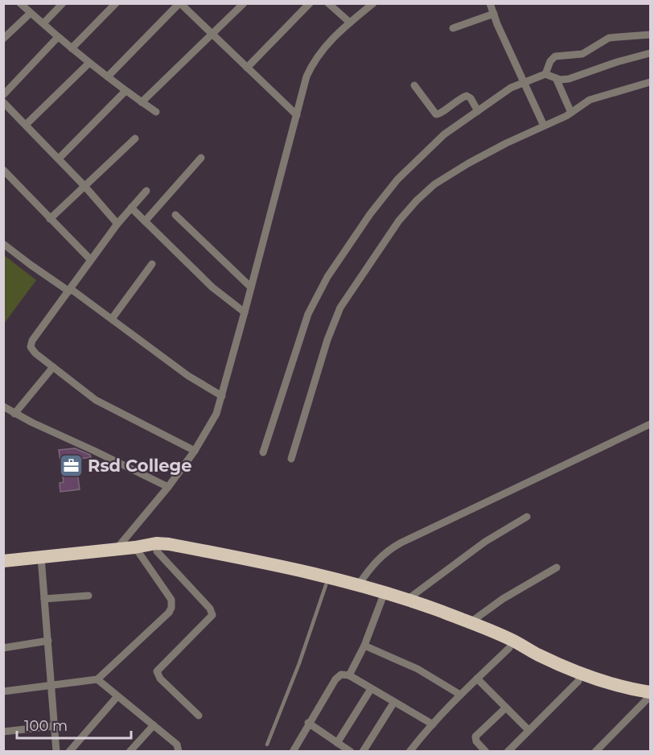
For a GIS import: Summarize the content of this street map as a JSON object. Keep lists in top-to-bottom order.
{
  "places": {
    "office": ["Rsd College"]
  },
  "scale_bar": "100 m"
}
